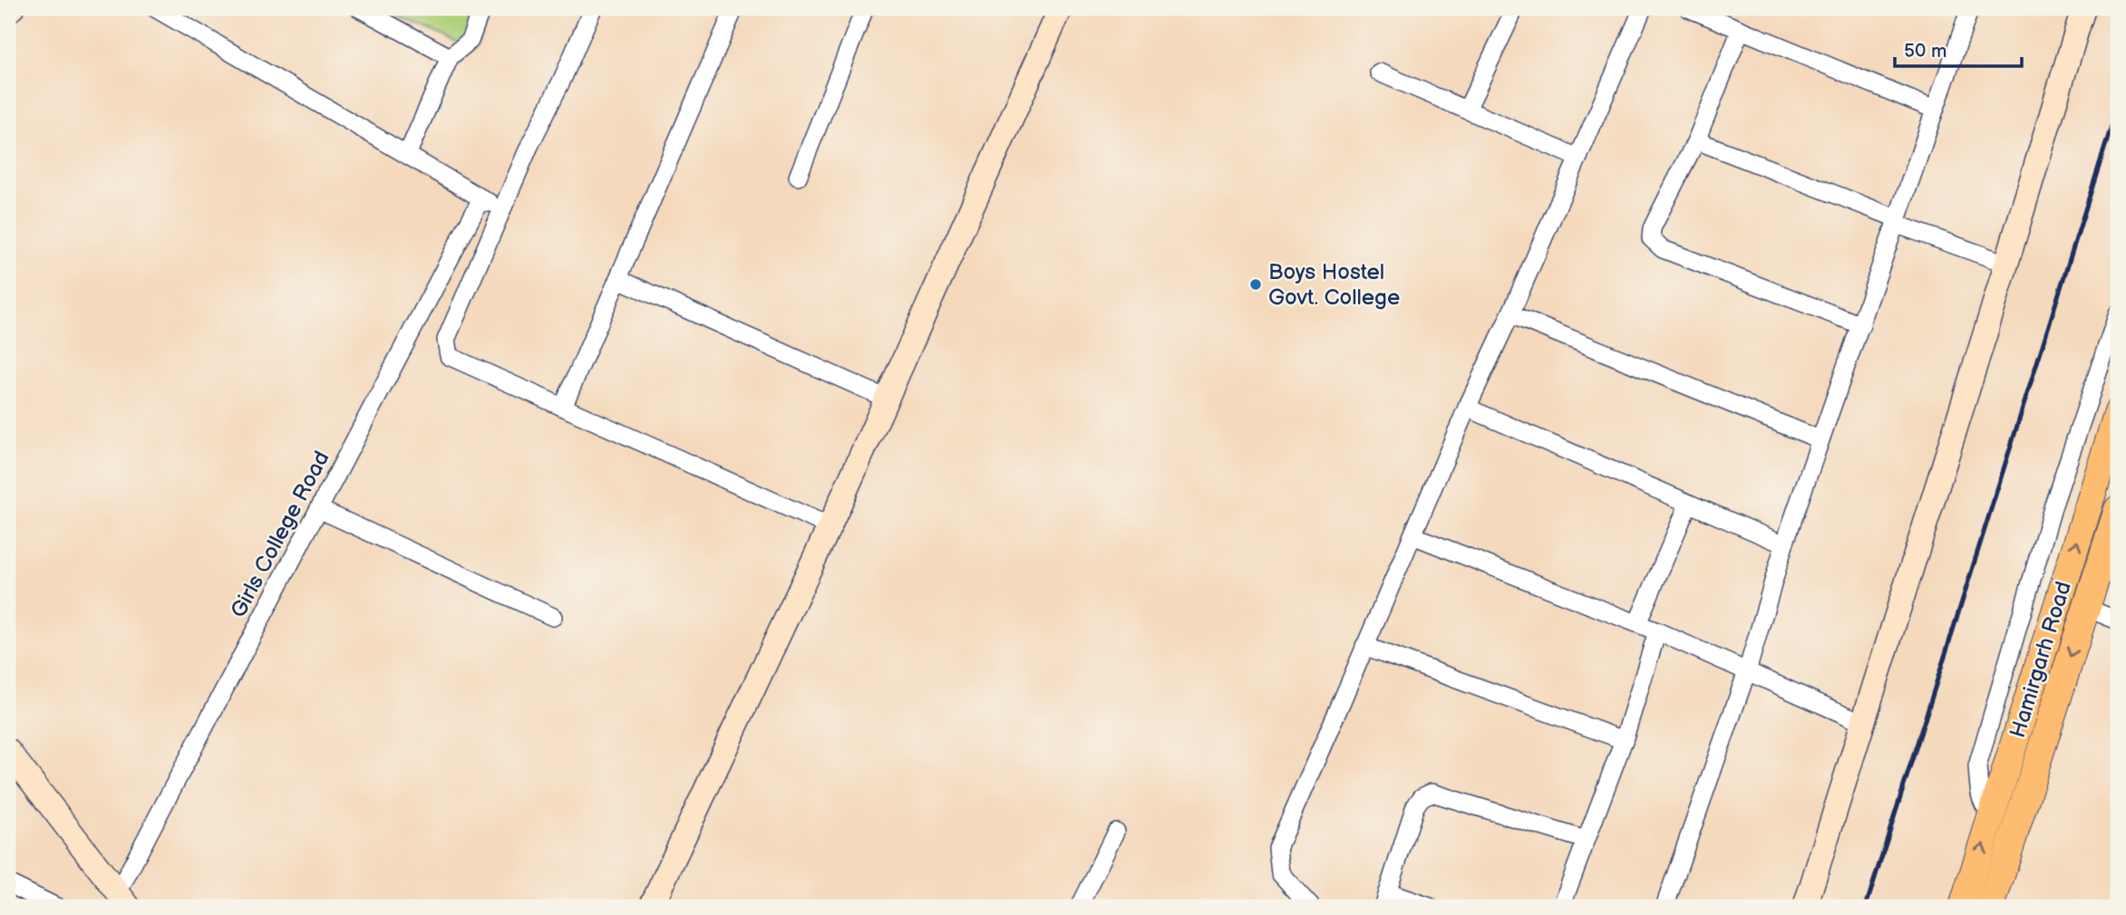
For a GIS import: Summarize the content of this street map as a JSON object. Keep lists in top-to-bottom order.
{
  "streets": {
    "main road": ["Hamirgarh Road"],
    "street": ["Girls College Road"]
  },
  "places": ["Boys Hostel Govt. College"],
  "scale_bar": "50 m"
}
